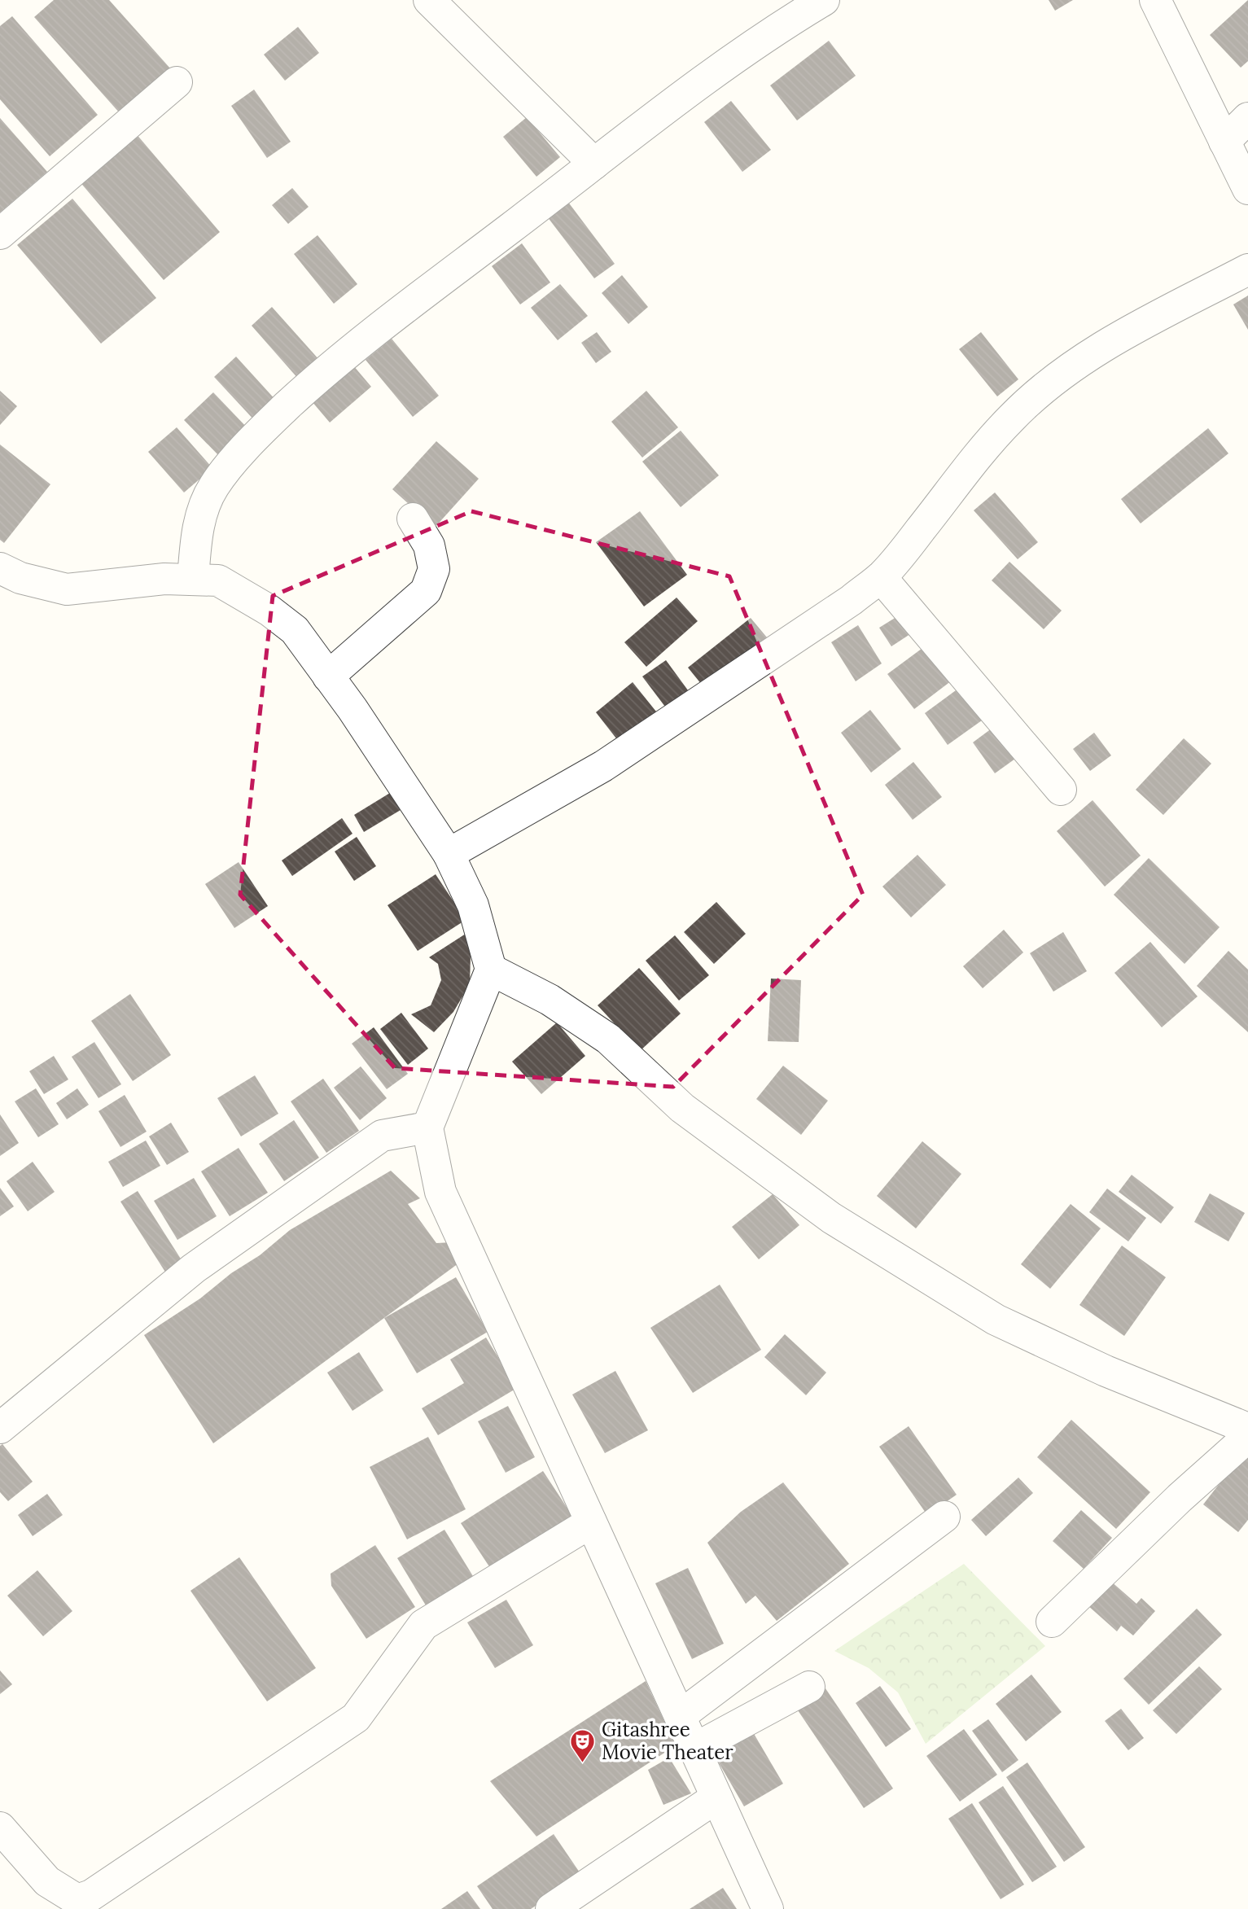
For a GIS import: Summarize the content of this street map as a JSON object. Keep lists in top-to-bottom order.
{
  "places": {
    "theatre": ["Gitashree Movie Theater"]
  }
}
